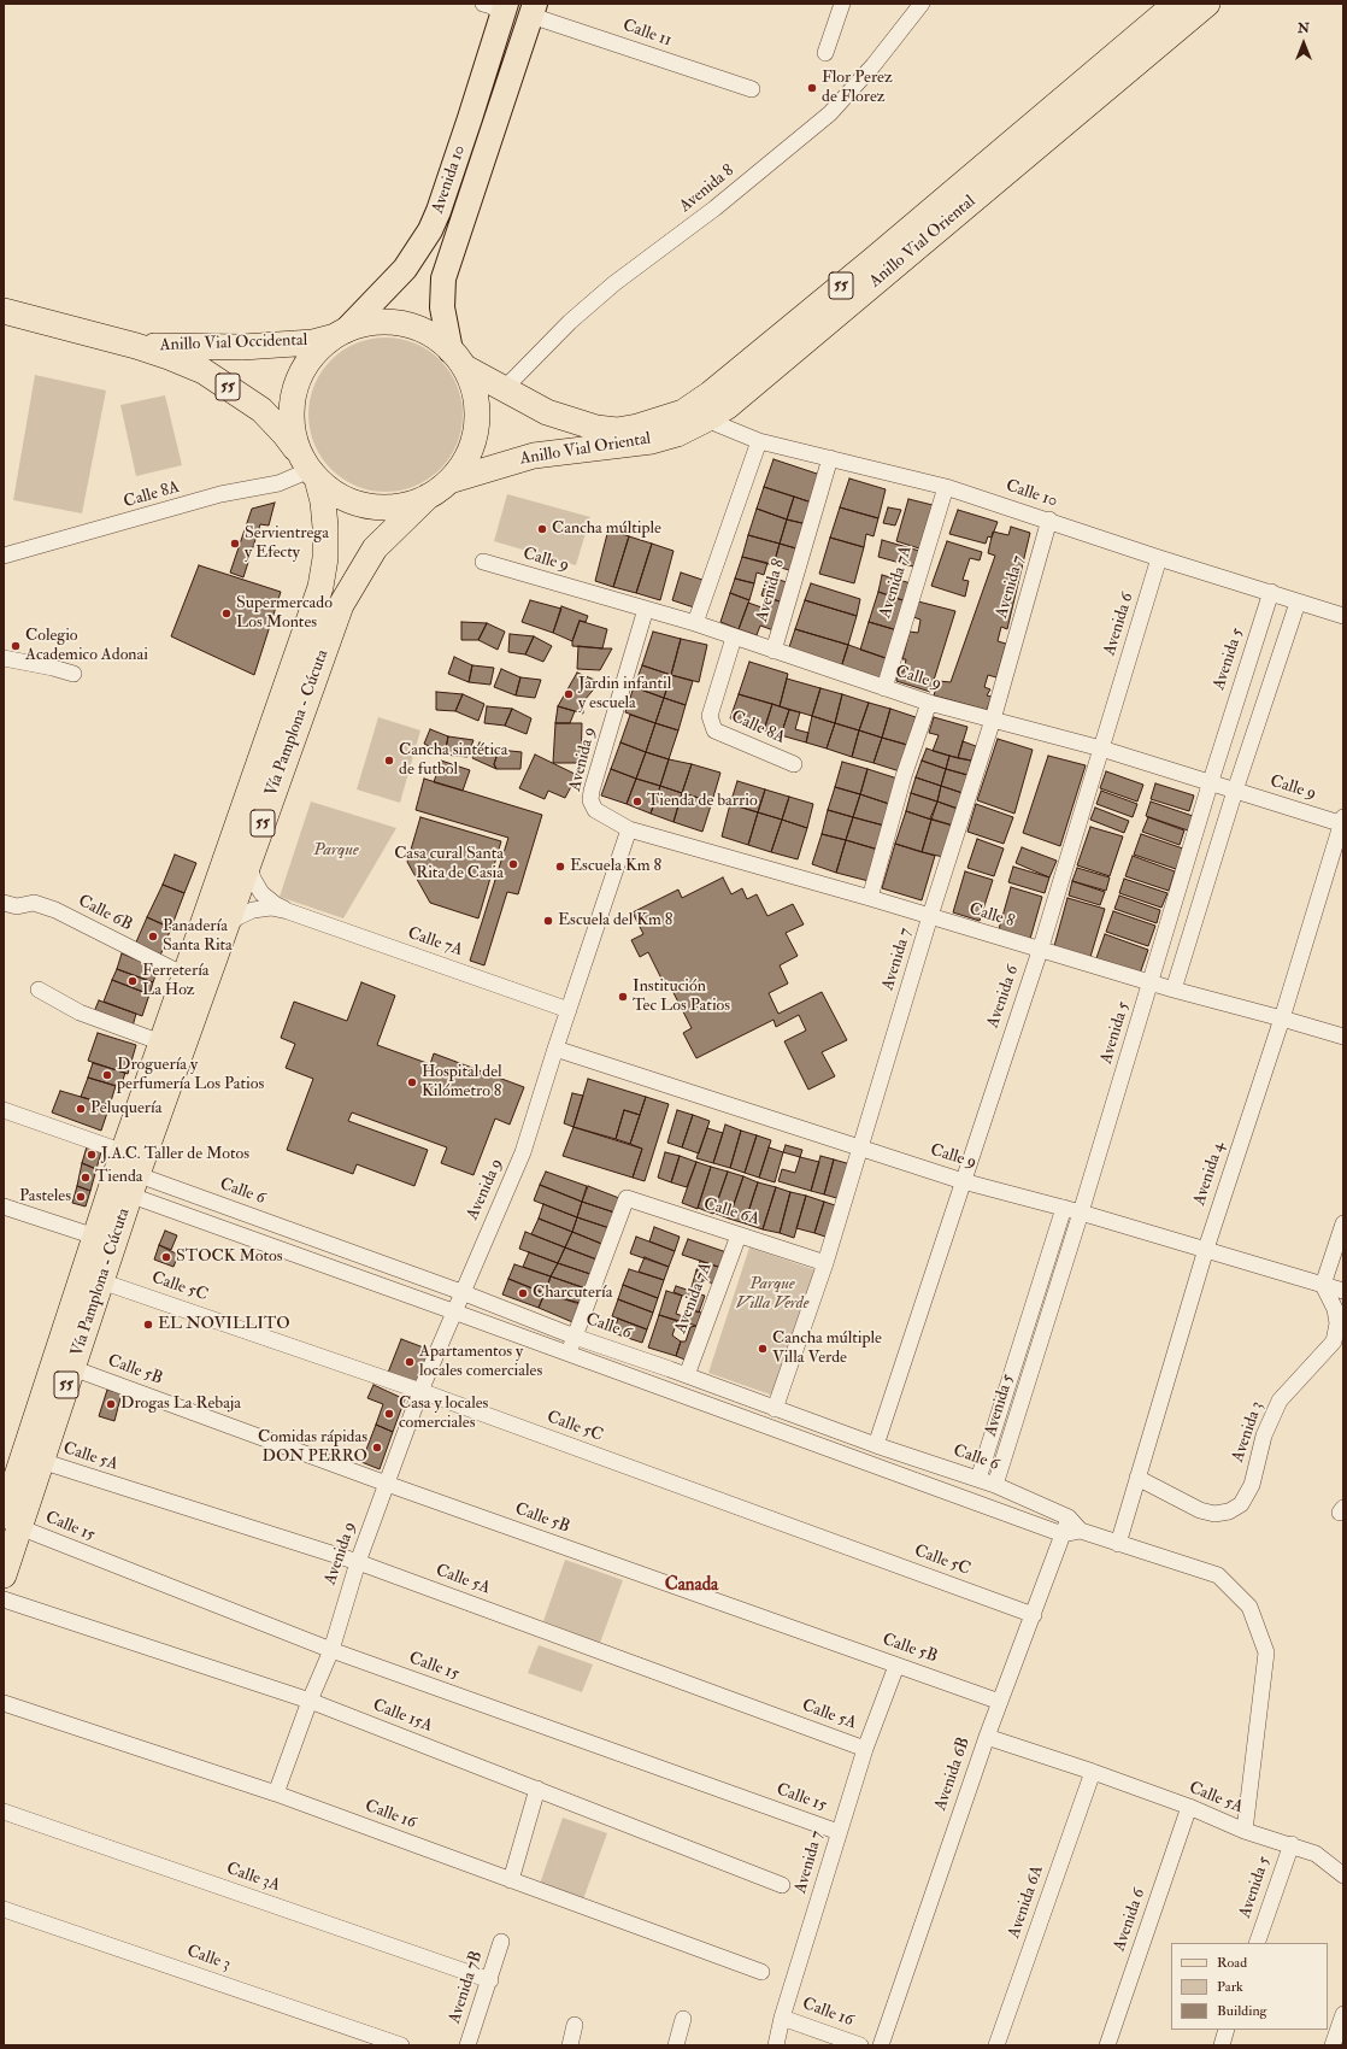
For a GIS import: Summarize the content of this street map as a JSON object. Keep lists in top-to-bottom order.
{
  "streets": {
    "highway": [
      "Anillo Vial Oriental",
      "55",
      "Anillo Vial Occidental",
      "Vía Pamplona - Cúcuta"
    ],
    "main road": ["Avenida 10"],
    "street": [
      "Calle 11",
      "Avenida 8",
      "Calle 10",
      "Calle 8A",
      "Calle 9",
      "Avenida 7A",
      "Avenida 7",
      "Avenida 6",
      "Avenida 5",
      "Avenida 9",
      "Calle 6B",
      "Calle 8",
      "Calle 7A",
      "Avenida 4",
      "Calle 6",
      "Calle 6A",
      "Calle 5C",
      "Calle 5B",
      "Avenida 3",
      "Calle 5A",
      "Calle 15",
      "Calle 15A",
      "Avenida 6B",
      "Calle 16",
      "Calle 3A",
      "Avenida 6A",
      "Calle 3",
      "Avenida 7B"
    ]
  },
  "crossings": [
    ["Calle 11", "Avenida 10"],
    ["Avenida 10", "Anillo Vial Oriental"],
    ["Avenida 10", "55"],
    ["Avenida 10", "Anillo Vial Occidental"],
    ["Avenida 8", "Anillo Vial Oriental"],
    ["Avenida 8", "Calle 10"],
    ["Avenida 8", "Calle 9"],
    ["Anillo Vial Oriental", "55"],
    ["Anillo Vial Oriental", "Calle 10"],
    ["55", "Anillo Vial Occidental"],
    ["55", "Calle 8A"],
    ["55", "Vía Pamplona - Cúcuta"],
    ["Anillo Vial Occidental", "Calle 8A"],
    ["Anillo Vial Occidental", "Vía Pamplona - Cúcuta"],
    ["Calle 10", "Avenida 7A"],
    ["Calle 10", "Avenida 7"],
    ["Calle 10", "Avenida 6"],
    ["Calle 10", "Avenida 5"],
    ["Calle 8A", "Calle 9"],
    ["Calle 8A", "Vía Pamplona - Cúcuta"],
    ["Calle 9", "Avenida 7A"],
    ["Calle 9", "Avenida 7"],
    ["Calle 9", "Avenida 6"],
    ["Calle 9", "Avenida 5"],
    ["Calle 9", "Avenida 9"],
    ["Calle 9", "Avenida 4"],
    ["Calle 9", "Avenida 3"],
    ["Avenida 7A", "Calle 6"],
    ["Avenida 7A", "Calle 6A"],
    ["Avenida 7", "Calle 8"],
    ["Avenida 7", "Calle 6"],
    ["Avenida 7", "Calle 6A"],
    ["Avenida 7", "Calle 5B"],
    ["Avenida 7", "Calle 5A"],
    ["Avenida 7", "Calle 15"],
    ["Avenida 7", "Calle 16"],
    ["Avenida 6", "Calle 8"],
    ["Avenida 6", "Calle 6"],
    ["Avenida 6", "Calle 5A"],
    ["Avenida 5", "Calle 8"],
    ["Avenida 5", "Calle 6"],
    ["Avenida 5", "Calle 5A"],
    ["Vía Pamplona - Cúcuta", "Calle 6B"],
    ["Vía Pamplona - Cúcuta", "Calle 7A"],
    ["Vía Pamplona - Cúcuta", "Calle 6"],
    ["Vía Pamplona - Cúcuta", "Calle 5C"],
    ["Vía Pamplona - Cúcuta", "Calle 5B"],
    ["Vía Pamplona - Cúcuta", "Calle 5A"],
    ["Vía Pamplona - Cúcuta", "Calle 15"],
    ["Avenida 9", "Calle 8"],
    ["Avenida 9", "Calle 7A"],
    ["Avenida 9", "Calle 6"],
    ["Avenida 9", "Calle 5C"],
    ["Avenida 9", "Calle 5B"],
    ["Avenida 9", "Calle 5A"],
    ["Avenida 9", "Calle 15"],
    ["Avenida 9", "Calle 15A"],
    ["Avenida 9", "Calle 16"],
    ["Calle 8", "Avenida 4"],
    ["Avenida 4", "Calle 6"],
    ["Avenida 4", "Avenida 3"],
    ["Calle 6", "Calle 6A"],
    ["Calle 6", "Calle 5A"],
    ["Calle 6", "Avenida 6B"],
    ["Calle 5C", "Avenida 6B"],
    ["Calle 5B", "Avenida 6B"],
    ["Calle 5A", "Avenida 6B"],
    ["Calle 5A", "Avenida 6A"],
    ["Calle 3A", "Avenida 7B"]
  ],
  "districts": ["Canada"],
  "parks": ["Parque", "Parque Villa Verde"],
  "places": [
    "Flor Perez de Florez",
    "Cancha múltiple",
    "Servientrega y Efecty",
    "Supermercado Los Montes",
    "Colegio Academico Adonai",
    "Jardin infantil y escuela",
    "Cancha sintética de futbol",
    "Tienda de barrio",
    "Casa cural Santa Rita de Casia",
    "Escuela Km 8",
    "Escuela del Km 8",
    "Panadería Santa Rita",
    "Ferretería La Hoz",
    "Institución Tec Los Patios",
    "Droguería y perfumería Los Patios",
    "Hospital del Kilómetro 8",
    "Peluquería",
    "J.A.C. Taller de Motos",
    "Tienda",
    "Pasteles",
    "STOCK Motos",
    "Charcutería",
    "EL NOVILLITO",
    "Cancha múltiple Villa Verde",
    "Apartamentos y locales comerciales",
    "Drogas La Rebaja",
    "Casa y locales comerciales",
    "Comidas rápidas DON PERRO"
  ],
  "legend": ["Road", "Park", "Building"],
  "north": "top"
}
